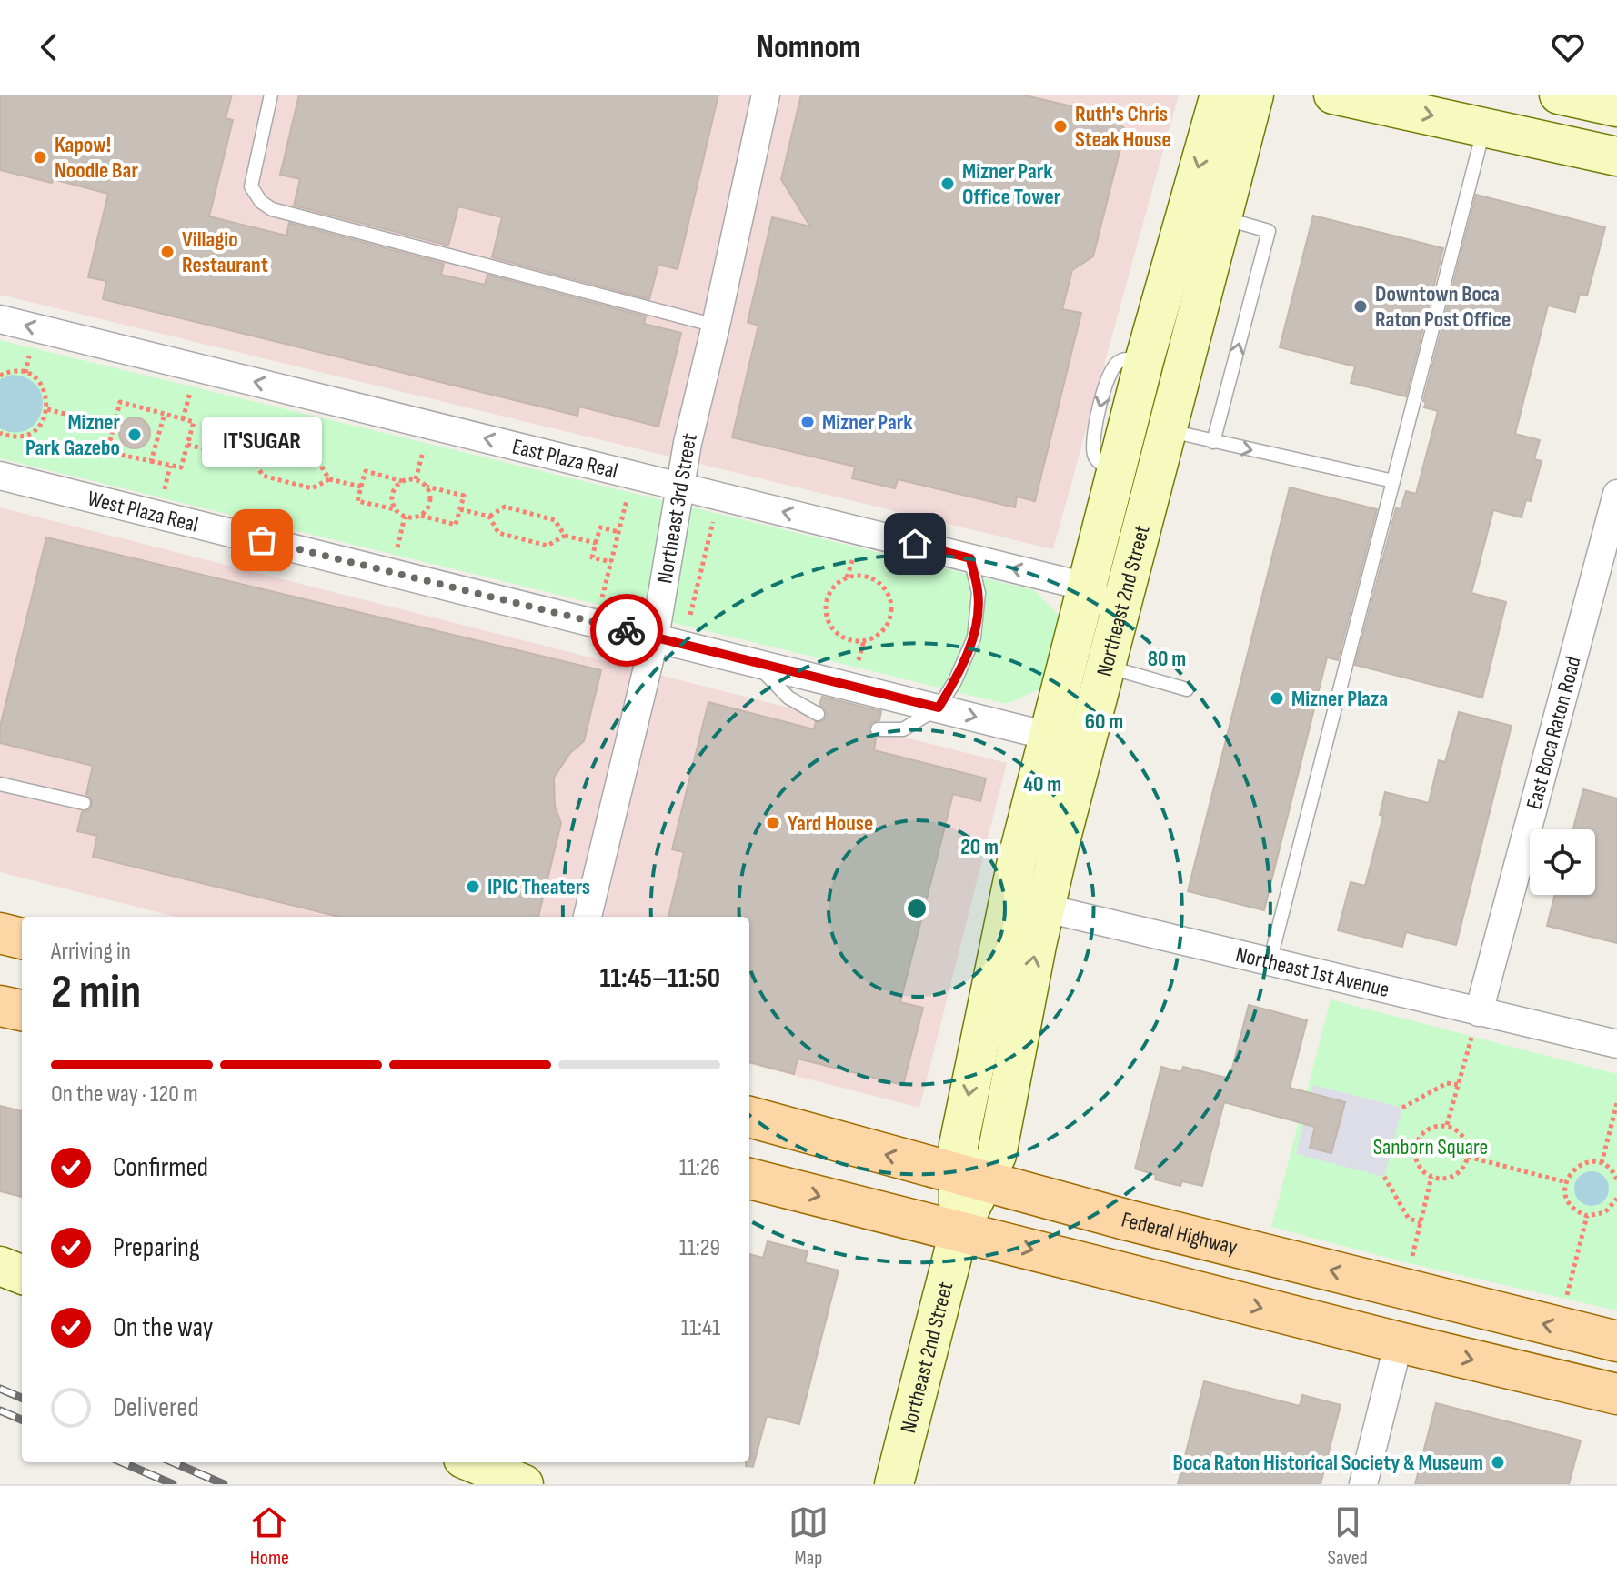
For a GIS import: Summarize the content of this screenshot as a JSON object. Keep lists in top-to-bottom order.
{
  "streets": {
    "main road": ["Federal Highway"],
    "street": [
      "East Plaza Real",
      "Northeast 3rd Street",
      "West Plaza Real",
      "Northeast 2nd Street",
      "East Boca Raton Road",
      "Northeast 1st Avenue"
    ]
  },
  "crossings": [
    ["East Plaza Real", "Northeast 3rd Street"],
    ["East Plaza Real", "Northeast 2nd Street"],
    ["Northeast 3rd Street", "West Plaza Real"],
    ["West Plaza Real", "Northeast 2nd Street"],
    ["Northeast 2nd Street", "Northeast 1st Avenue"],
    ["Northeast 2nd Street", "Federal Highway"],
    ["East Boca Raton Road", "Northeast 1st Avenue"]
  ],
  "one_way": ["East Plaza Real"],
  "parks": ["Sanborn Square"],
  "places": [
    "Ruth's Chris Steak House",
    "Kapow! Noodle Bar",
    "Mizner Park Office Tower",
    "Villagio Restaurant",
    "Downtown Boca Raton Post Office",
    "Mizner Park",
    "Mizner Park Gazebo",
    "IT'SUGAR",
    "Mizner Plaza",
    "Yard House",
    "IPIC Theaters",
    "Boca Raton Historical Society & Museum"
  ],
  "page": {
    "header": "Nomnom",
    "bubble": "IT'SUGAR",
    "heading": ["2 min", "Arriving in", "11:45–11:50"],
    "bar": "On the way · 120 m",
    "list": [
      ["Confirmed", "11:26"],
      ["Preparing", "11:29"],
      ["On the way", "11:41"],
      "Delivered"
    ],
    "tabs": ["Home", "Map", "Saved"]
  },
  "rings": [
    "80 m",
    "60 m",
    "40 m",
    "20 m"
  ]
}
